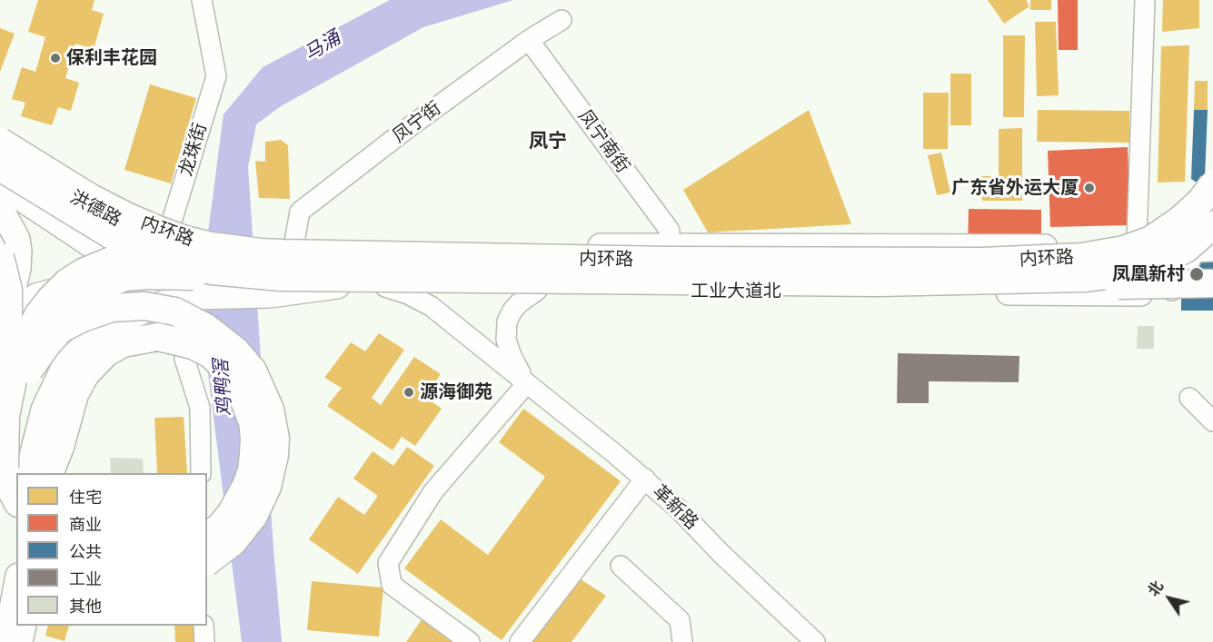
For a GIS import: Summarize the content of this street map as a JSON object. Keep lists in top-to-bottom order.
{
  "streets": {
    "highway": ["内环路"],
    "main road": ["洪德路", "工业大道北"],
    "street": [
      "凤宁街",
      "凤宁南街",
      "龙珠街",
      "革新路"
    ]
  },
  "crossings": [
    ["凤宁街", "凤宁南街"],
    ["凤宁南街", "工业大道北"],
    ["内环路", "工业大道北"],
    ["工业大道北", "革新路"]
  ],
  "districts": ["凤宁"],
  "water": ["马涌", "鸡鸭滘"],
  "places": [
    "保利丰花园",
    "广东省外运大厦",
    "凤凰新村",
    "源海御苑"
  ],
  "legend": [
    "住宅",
    "商业",
    "公共",
    "工业",
    "其他"
  ],
  "north": "top left"
}
